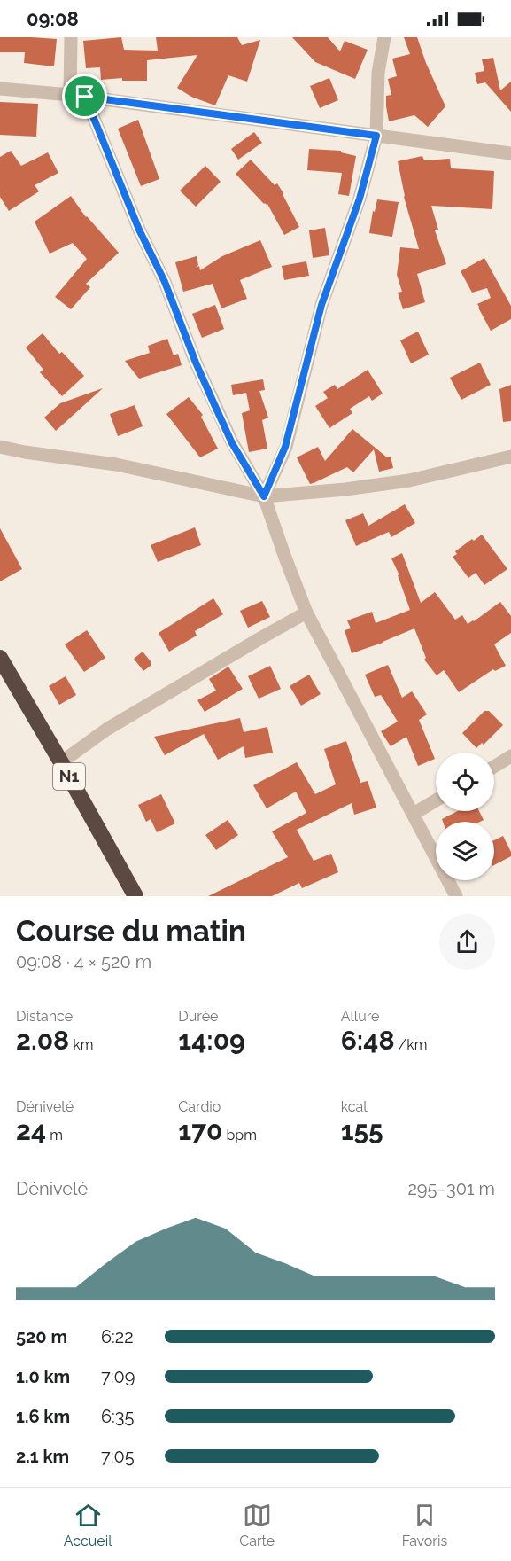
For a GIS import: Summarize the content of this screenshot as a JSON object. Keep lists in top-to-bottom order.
{
  "streets": {
    "highway": ["N1"]
  },
  "page": {
    "status": "09:08",
    "heading": ["Course du matin", "09:08 · 4 × 520 m"],
    "stats": [
      ["Distance", "2.08 km"],
      ["Durée", "14:09"],
      ["Allure", "6:48 /km"],
      ["Dénivelé", "24 m"],
      ["Cardio", "170 bpm"],
      ["kcal", "155"]
    ],
    "chart": ["Dénivelé", "295–301 m"],
    "list": [
      {
        "name": "520 m",
        "note": "6:22"
      },
      {
        "name": "1.0 km",
        "note": "7:09"
      },
      {
        "name": "1.6 km",
        "note": "6:35"
      },
      {
        "name": "2.1 km",
        "note": "7:05"
      }
    ],
    "tabs": ["Accueil", "Carte", "Favoris"]
  }
}
